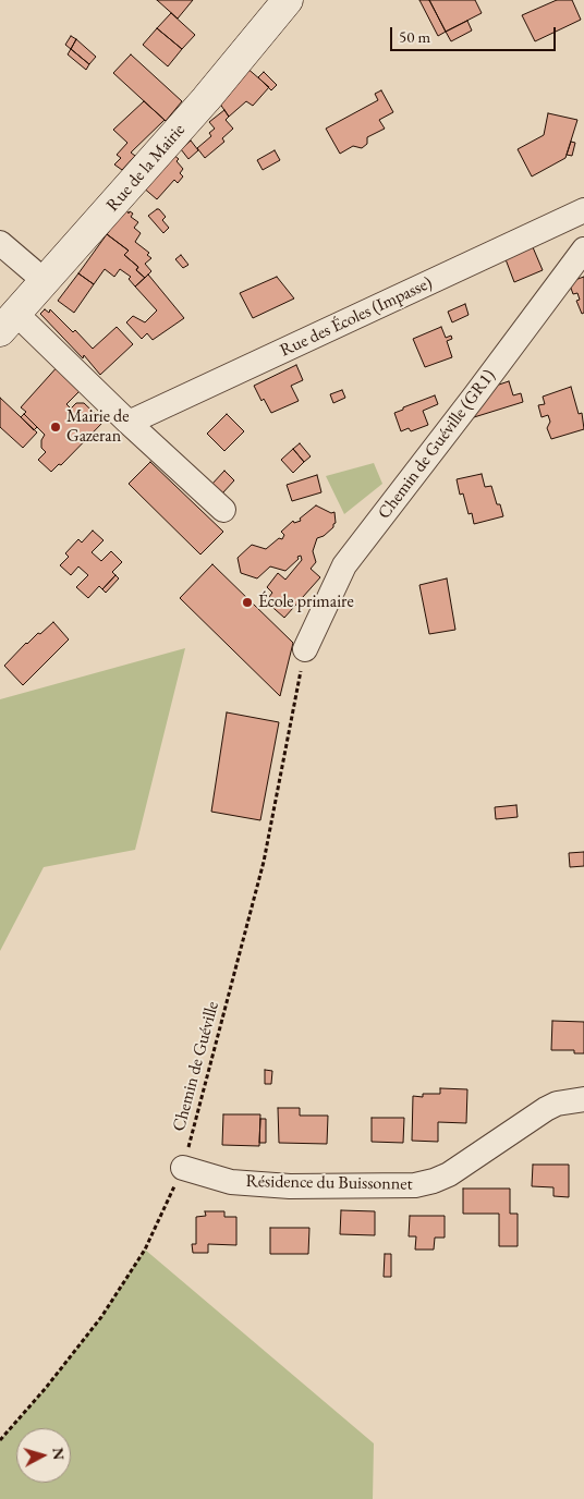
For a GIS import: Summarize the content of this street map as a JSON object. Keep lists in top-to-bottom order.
{
  "streets": {
    "street": [
      "Rue de la Mairie",
      "Rue des Écoles (Impasse)",
      "Chemin de Guéville (GR1)",
      "Résidence du Buissonnet"
    ],
    "path": ["Chemin de Guéville"]
  },
  "crossings": [
    ["Chemin de Guéville (GR1)", "Chemin de Guéville"],
    ["Chemin de Guéville", "Résidence du Buissonnet"]
  ],
  "places": ["Mairie de Gazeran", "École primaire"],
  "scale_bar": "50 m",
  "north": "right"
}
